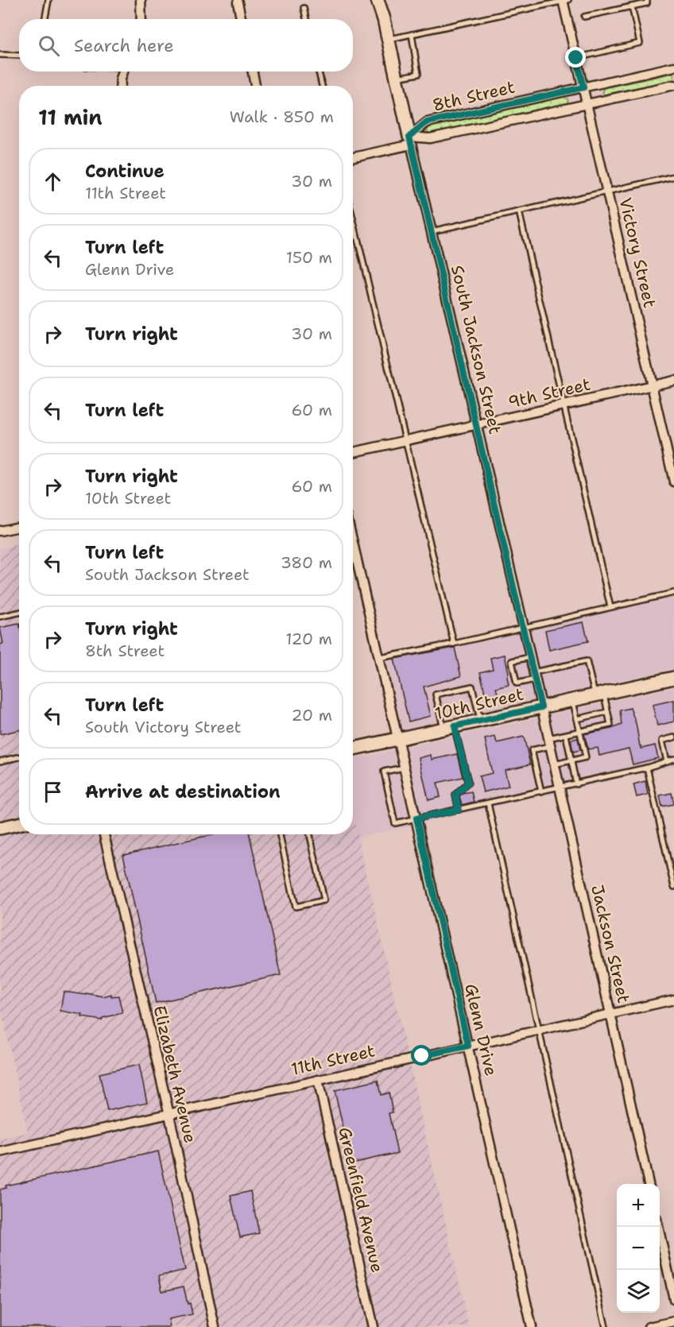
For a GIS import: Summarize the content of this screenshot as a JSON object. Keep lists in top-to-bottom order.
{
  "streets": {
    "street": [
      "8th Street",
      "Victory Street",
      "South Jackson Street",
      "9th Street",
      "10th Street",
      "Jackson Street",
      "Glenn Drive",
      "11th Street",
      "Elizabeth Avenue",
      "Greenfield Avenue"
    ]
  },
  "crossings": [
    ["8th Street", "Victory Street"],
    ["8th Street", "South Jackson Street"],
    ["Victory Street", "9th Street"],
    ["South Jackson Street", "9th Street"],
    ["South Jackson Street", "10th Street"],
    ["South Jackson Street", "Jackson Street"],
    ["10th Street", "Jackson Street"],
    ["10th Street", "Glenn Drive"],
    ["Jackson Street", "11th Street"],
    ["Glenn Drive", "11th Street"],
    ["11th Street", "Elizabeth Avenue"],
    ["11th Street", "Greenfield Avenue"]
  ],
  "page": {
    "search": "Search here",
    "heading": ["11 min", "Walk · 850 m"],
    "list": [
      ["Continue", "11th Street", "30 m"],
      ["Turn left", "Glenn Drive", "150 m"],
      ["Turn right", "30 m"],
      ["Turn left", "60 m"],
      ["Turn right", "10th Street", "60 m"],
      ["Turn left", "South Jackson Street", "380 m"],
      ["Turn right", "8th Street", "120 m"],
      ["Turn left", "South Victory Street", "20 m"],
      "Arrive at destination"
    ],
    "map_buttons": ["+", "−"]
  }
}
